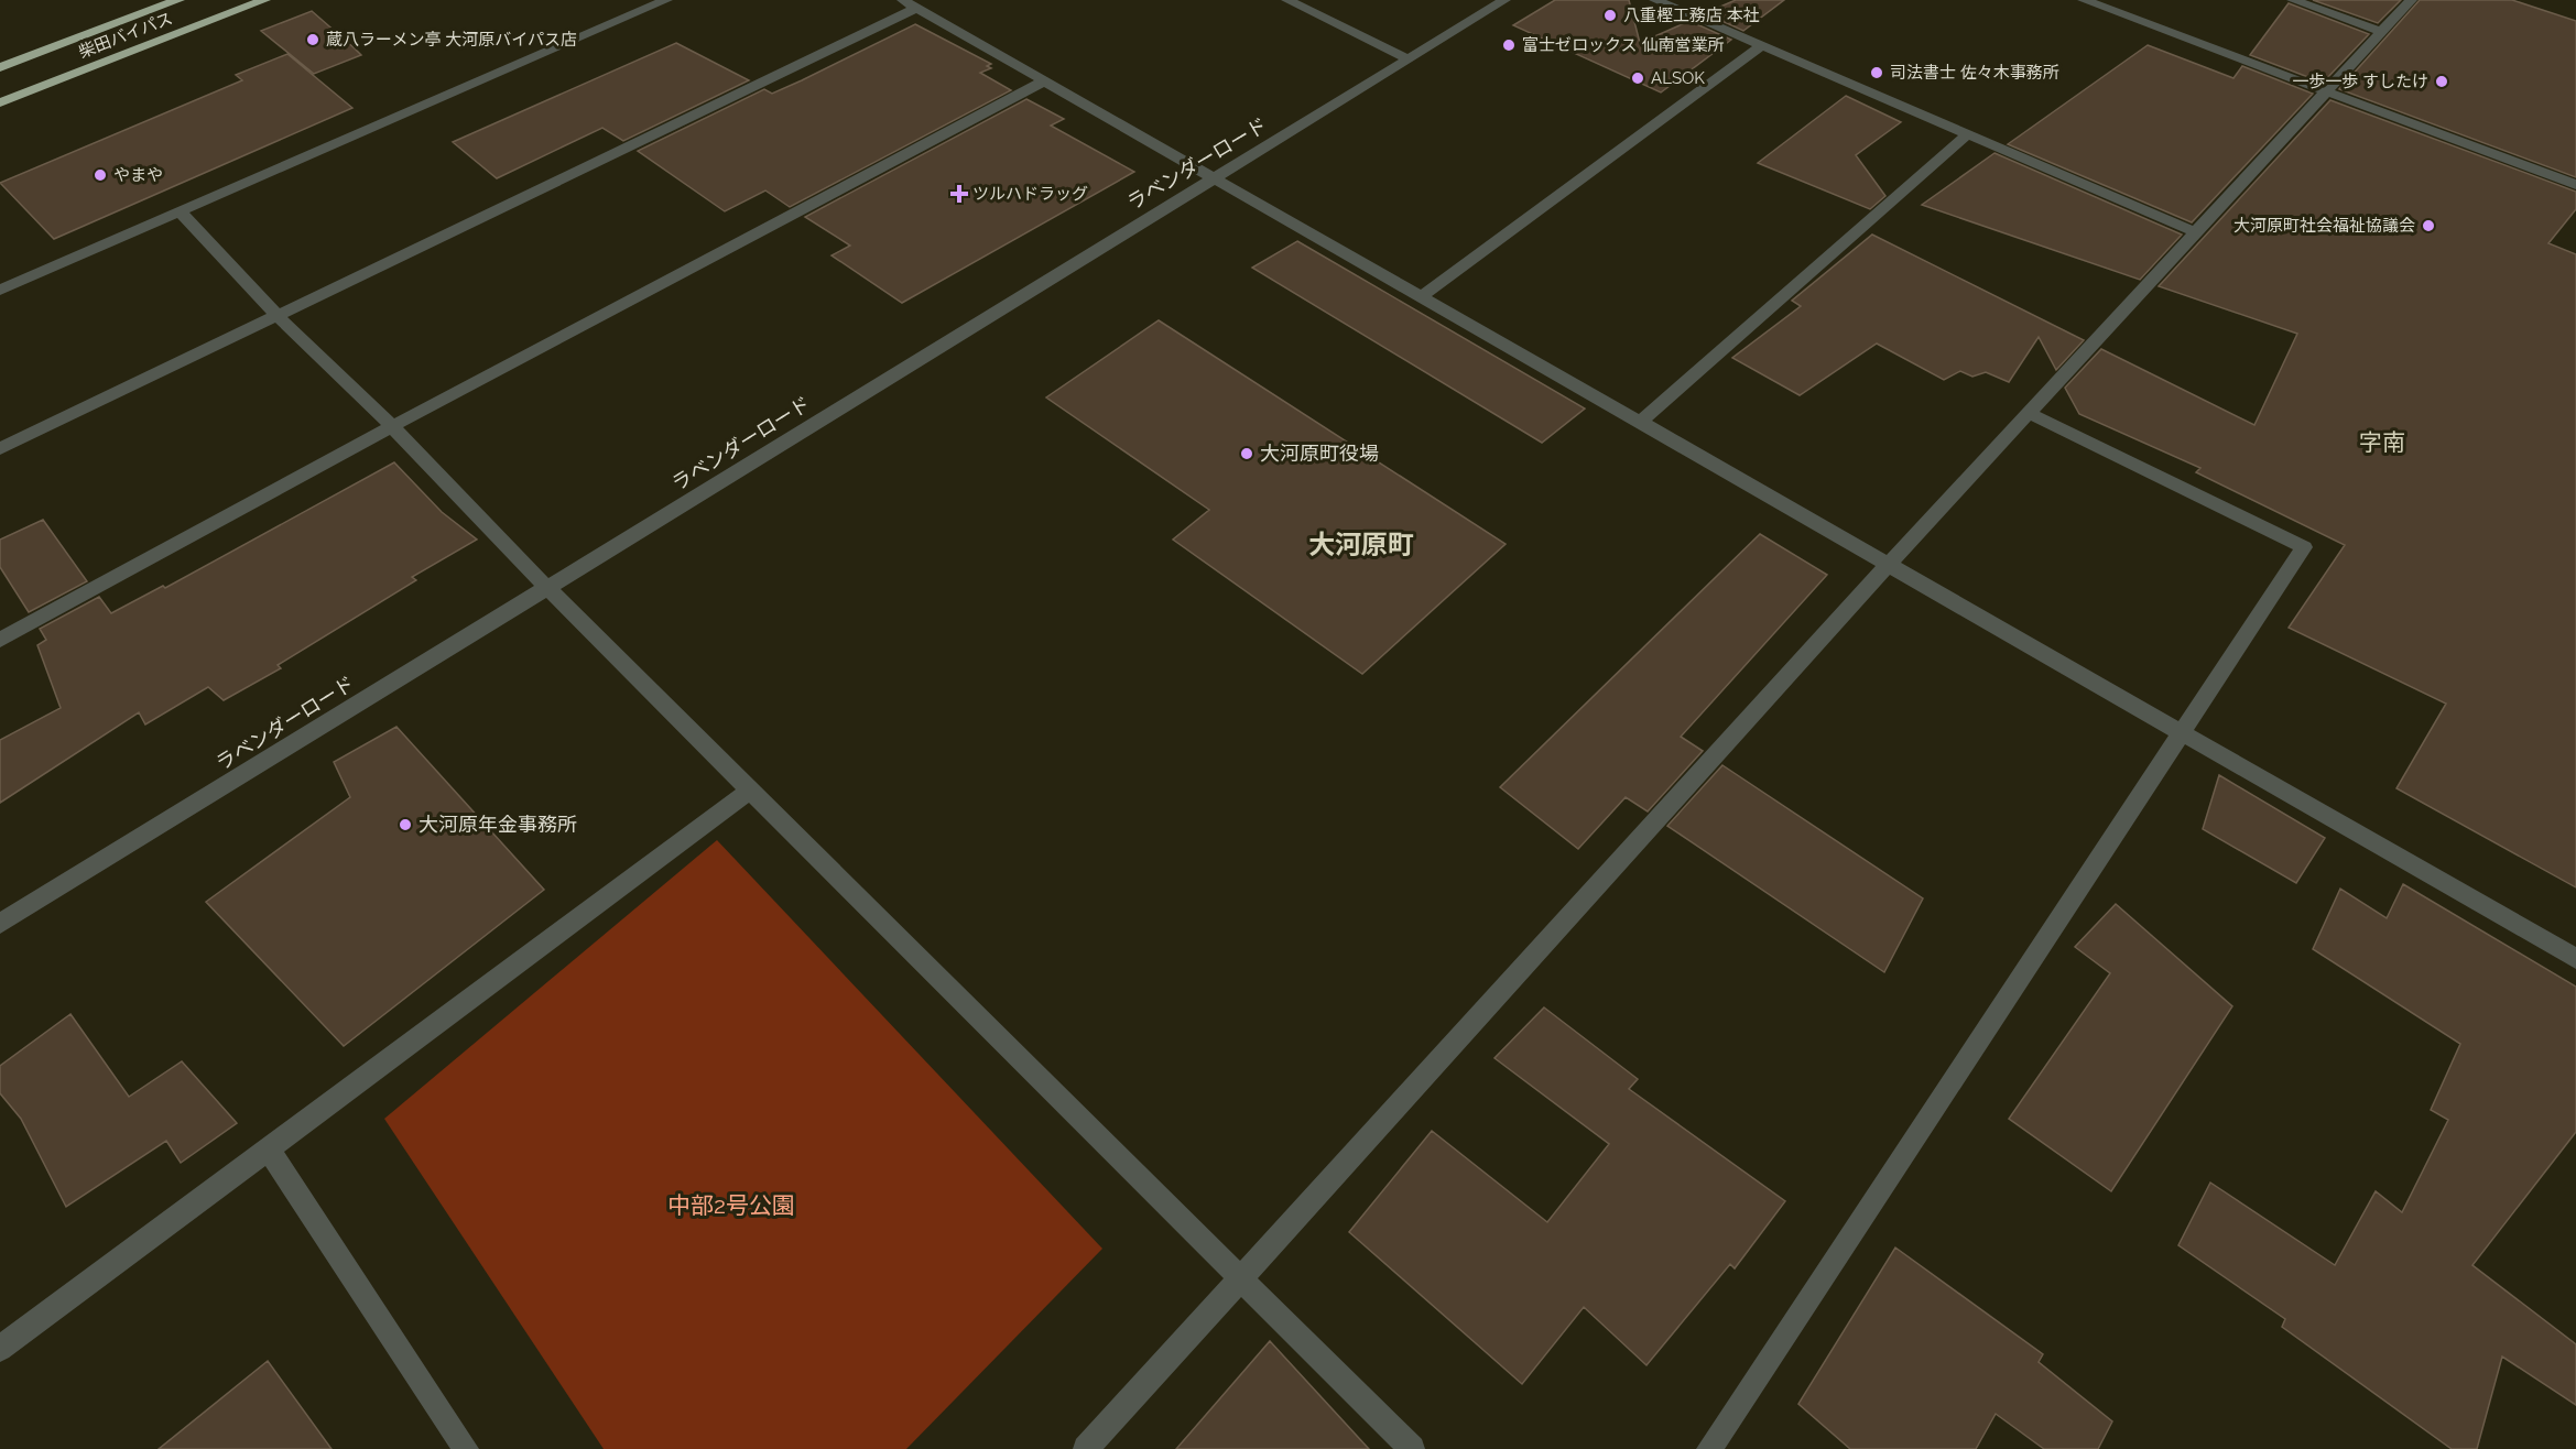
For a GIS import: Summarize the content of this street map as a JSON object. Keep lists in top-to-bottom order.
{
  "streets": {
    "highway": ["柴田バイパス"],
    "street": ["ラベンダーロード"]
  },
  "districts": ["字南", "大河原町"],
  "parks": ["中部2号公園"],
  "places": {
    "other": [
      "八重樫工務店 本社",
      "蔵八ラーメン亭 大河原バイパス店",
      "富士ゼロックス 仙南営業所",
      "司法書士 佐々木事務所",
      "ALSOK",
      "一歩一歩 すしたけ",
      "やまや",
      "大河原町社会福祉協議会",
      "大河原町役場",
      "大河原年金事務所"
    ],
    "health": ["ツルハドラッグ"]
  }
}
